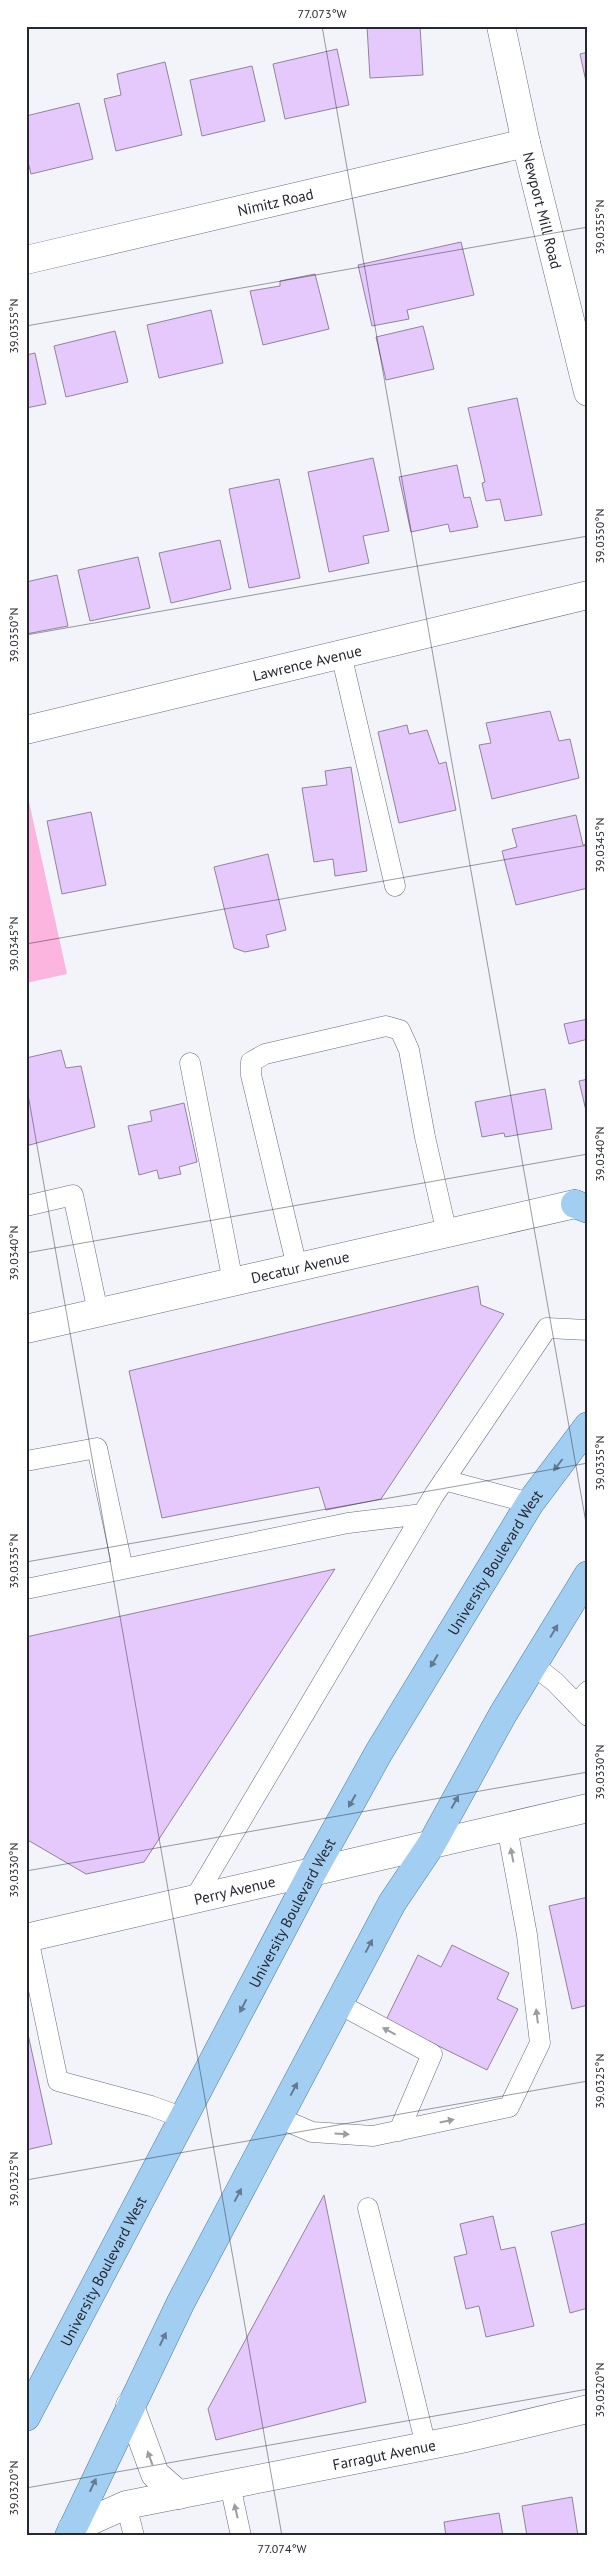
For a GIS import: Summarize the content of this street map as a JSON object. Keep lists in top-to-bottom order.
{
  "streets": {
    "main road": ["University Boulevard West"],
    "street": [
      "Nimitz Road",
      "Newport Mill Road",
      "Lawrence Avenue",
      "Decatur Avenue",
      "Perry Avenue",
      "Farragut Avenue"
    ]
  },
  "crossings": [
    ["Nimitz Road", "Newport Mill Road"],
    ["University Boulevard West", "Perry Avenue"]
  ],
  "coordinates": [
    "77.073°W",
    "39.0355°N",
    "39.0350°N",
    "39.0345°N",
    "39.0340°N",
    "39.0335°N",
    "39.0330°N",
    "39.0325°N",
    "39.0320°N",
    "77.074°W"
  ]
}
